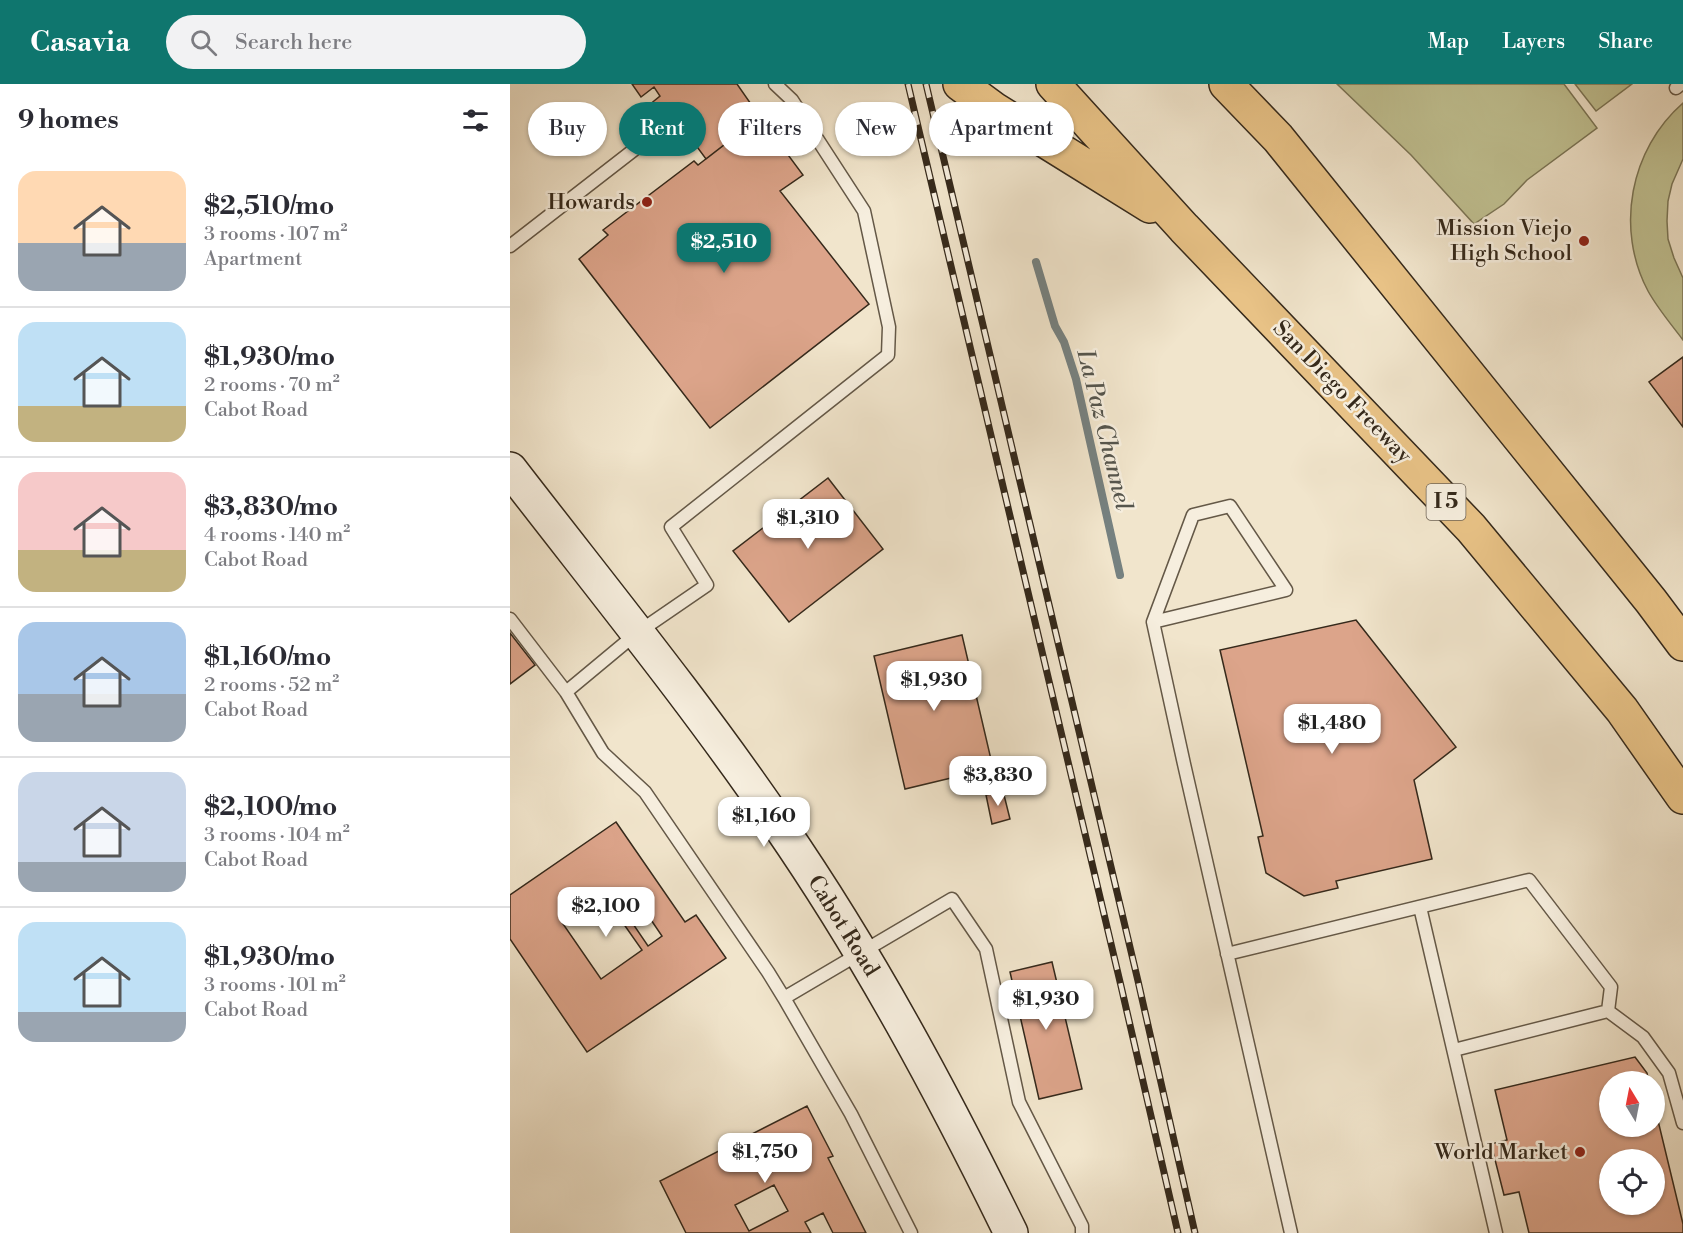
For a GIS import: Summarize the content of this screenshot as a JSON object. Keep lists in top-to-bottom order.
{
  "streets": {
    "highway": ["San Diego Freeway", "I 5"],
    "main road": ["Cabot Road"]
  },
  "water": ["La Paz Channel"],
  "places": ["Howards", "Mission Viejo High School", "World Market"],
  "north": "top",
  "page": {
    "header": "Casavia",
    "search": "Search here",
    "nav": ["Map", "Layers", "Share"],
    "heading": "9 homes",
    "chip": [
      "Buy",
      "Rent",
      "Filters",
      "New",
      "Apartment"
    ],
    "list": [
      {
        "name": "$2,510/mo",
        "note": "3 rooms · 107 m² · Apartment"
      },
      {
        "name": "$1,930/mo",
        "note": "2 rooms · 70 m² · Cabot Road"
      },
      {
        "name": "$3,830/mo",
        "note": "4 rooms · 140 m² · Cabot Road"
      },
      {
        "name": "$1,160/mo",
        "note": "2 rooms · 52 m² · Cabot Road"
      },
      {
        "name": "$2,100/mo",
        "note": "3 rooms · 104 m² · Cabot Road"
      },
      {
        "name": "$1,930/mo",
        "note": "3 rooms · 101 m² · Cabot Road"
      }
    ],
    "price": [
      "$2,510",
      "$1,310",
      "$1,930",
      "$1,480",
      "$3,830",
      "$1,160",
      "$2,100",
      "$1,930",
      "$1,750"
    ]
  }
}
